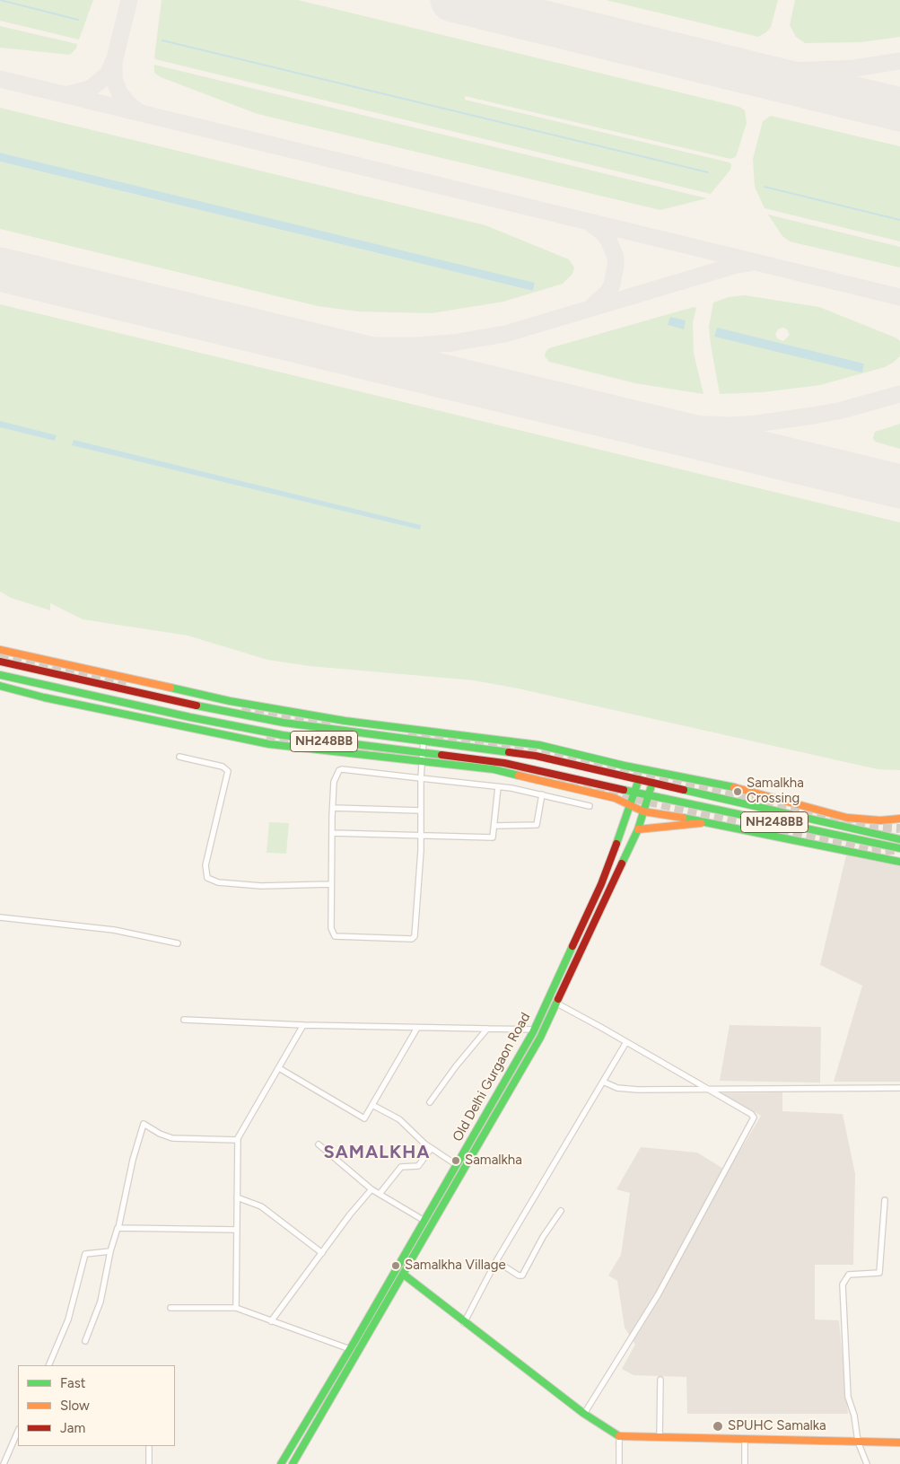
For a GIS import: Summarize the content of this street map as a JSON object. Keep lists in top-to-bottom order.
{
  "streets": {
    "main road": ["NH248BB", "Old Delhi Gurgaon Road"]
  },
  "crossings": [
    ["NH248BB", "Old Delhi Gurgaon Road"]
  ],
  "districts": ["SAMALKHA"],
  "places": [
    "Samalkha Crossing",
    "Samalkha",
    "Samalkha Village",
    "SPUHC Samalka"
  ],
  "legend": ["Fast", "Slow", "Jam"]
}
